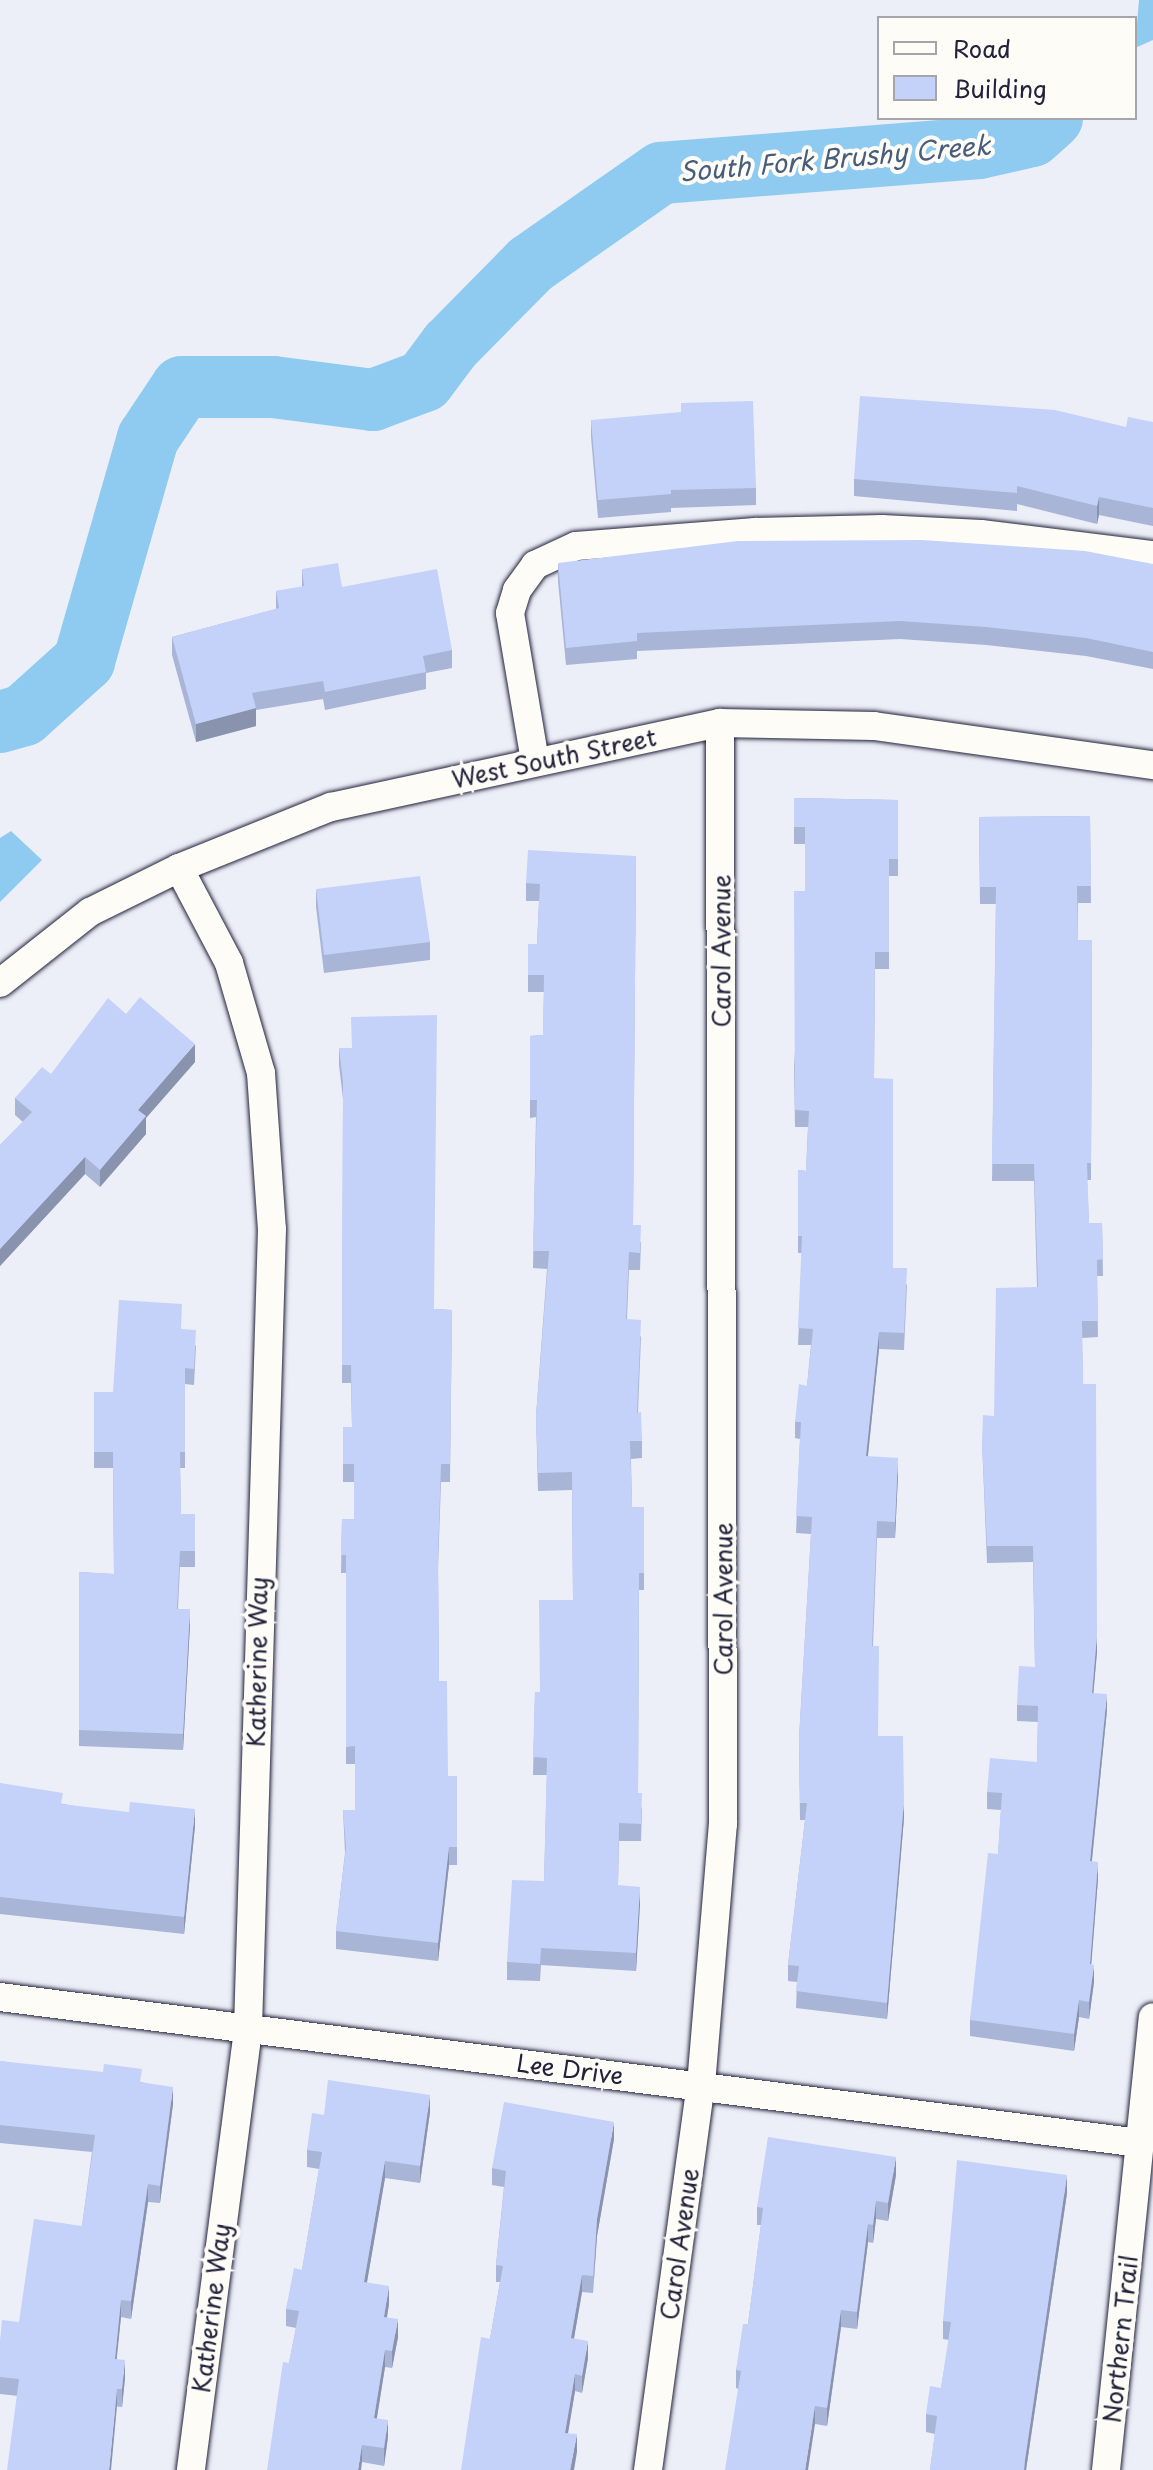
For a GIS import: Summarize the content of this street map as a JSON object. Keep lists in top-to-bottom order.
{
  "streets": {
    "street": [
      "West South Street",
      "Carol Avenue",
      "Katherine Way",
      "Lee Drive",
      "Northern Trail"
    ]
  },
  "crossings": [
    ["West South Street", "Carol Avenue"],
    ["West South Street", "Katherine Way"],
    ["Carol Avenue", "Lee Drive"],
    ["Katherine Way", "Lee Drive"],
    ["Lee Drive", "Northern Trail"]
  ],
  "water": ["South Fork Brushy Creek"],
  "legend": ["Road", "Building"]
}
